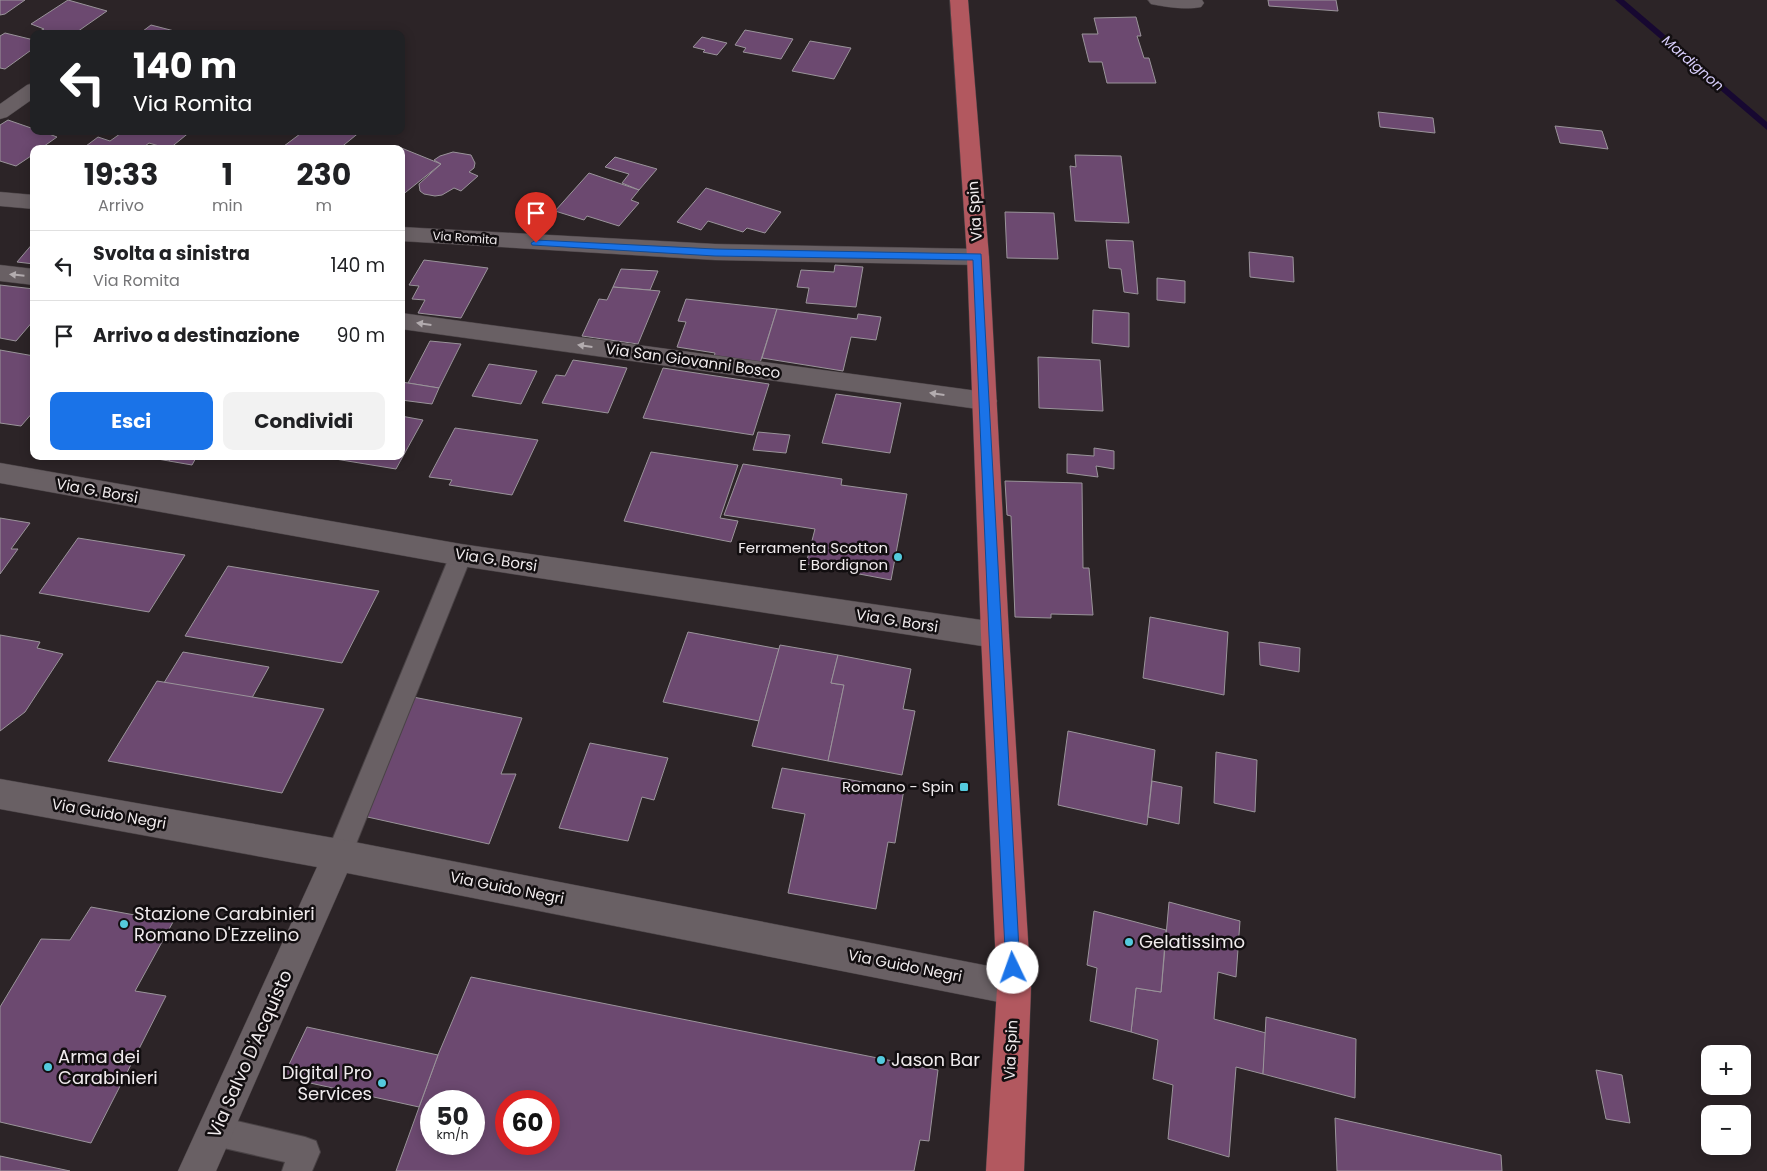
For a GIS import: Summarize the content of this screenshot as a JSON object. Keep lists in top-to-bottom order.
{
  "streets": {
    "main road": ["Via Spin"],
    "street": [
      "Via Romita",
      "Via San Giovanni Bosco",
      "Via G. Borsi",
      "Via Guido Negri",
      "Via Salvo D'Acquisto"
    ]
  },
  "crossings": [
    ["Via Spin", "Via Romita"],
    ["Via Spin", "Via San Giovanni Bosco"],
    ["Via Spin", "Via G. Borsi"],
    ["Via Spin", "Via Guido Negri"],
    ["Via Guido Negri", "Via Salvo D'Acquisto"]
  ],
  "one_way": ["Via San Giovanni Bosco"],
  "water": ["Mardignon"],
  "places": {
    "other": [
      "Ferramenta Scotton E Bordignon",
      "Stazione Carabinieri Romano D'Ezzelino",
      "Gelatissimo",
      "Jason Bar",
      "Arma dei Carabinieri",
      "Digital Pro Services"
    ],
    "transit": ["Romano - Spin"]
  },
  "page": {
    "turn": ["140 m", "Via Romita"],
    "eta": [
      "19:33",
      "Arrivo",
      "1",
      "min",
      "230",
      "m"
    ],
    "list": [
      {
        "name": "Svolta a sinistra",
        "note": "Via Romita",
        "value": "140 m"
      },
      {
        "name": "Arrivo a destinazione",
        "value": "90 m"
      }
    ],
    "buttons": ["Esci", "Condividi"],
    "map_buttons": ["+", "−"],
    "speed": "50 km/h",
    "limit": "60"
  }
}
